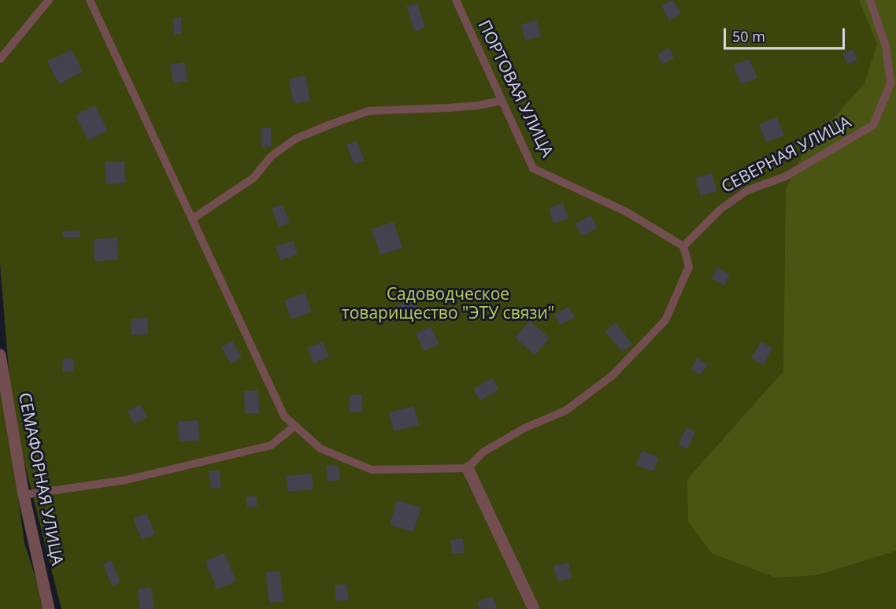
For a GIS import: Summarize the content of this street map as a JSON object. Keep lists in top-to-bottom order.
{
  "streets": {
    "street": ["СЕМАФОРНАЯ УЛИЦА"],
    "lane": ["ПОРТОВАЯ УЛИЦА", "СЕВЕРНАЯ УЛИЦА"]
  },
  "crossings": [
    ["ПОРТОВАЯ УЛИЦА", "СЕВЕРНАЯ УЛИЦА"]
  ],
  "parks": ["Садоводческое товарищество \"ЭТУ связи\""],
  "scale_bar": "50 m"
}
